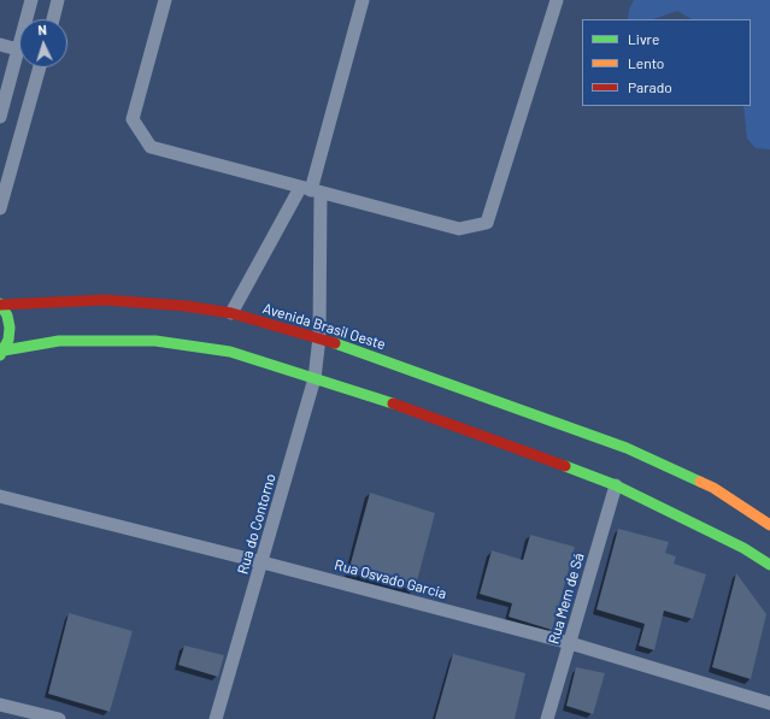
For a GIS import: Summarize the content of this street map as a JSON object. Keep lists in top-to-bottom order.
{
  "streets": {
    "street": [
      "Avenida Brasil Oeste",
      "Rua do Contorno",
      "Rua Osvado Garcia",
      "Rua Mem de Sá"
    ]
  },
  "crossings": [
    ["Avenida Brasil Oeste", "Rua do Contorno"],
    ["Rua do Contorno", "Rua Osvado Garcia"],
    ["Rua Osvado Garcia", "Rua Mem de Sá"]
  ],
  "legend": ["Livre", "Lento", "Parado"],
  "north": "top"
}
